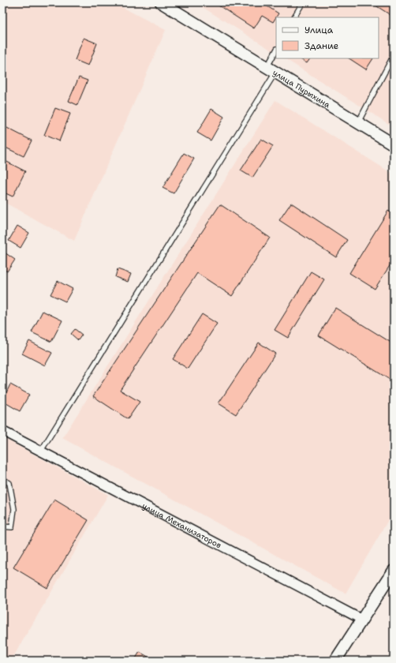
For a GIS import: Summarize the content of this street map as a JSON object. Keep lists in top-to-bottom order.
{
  "streets": {
    "street": ["улица Пурыхина", "улица Механизаторов"]
  },
  "legend": ["Улица", "Здание"]
}
